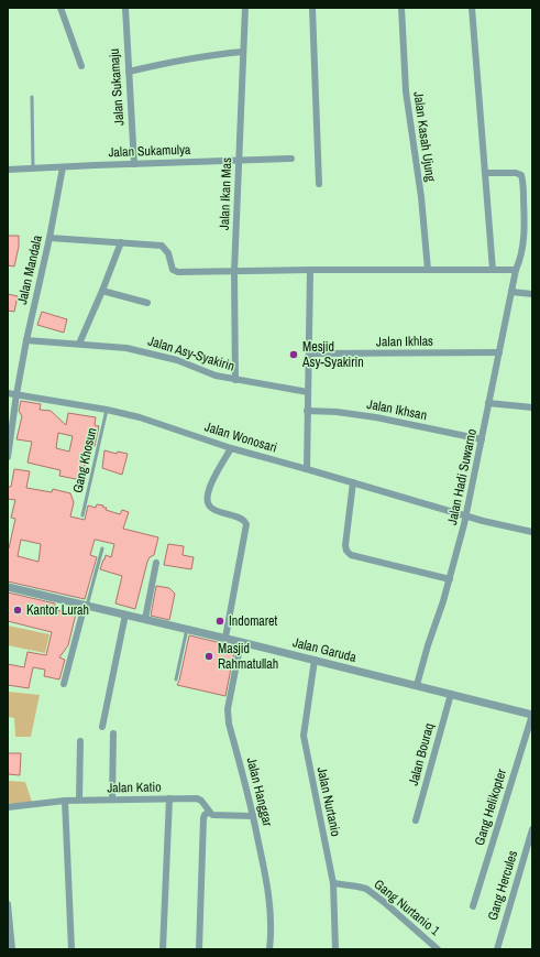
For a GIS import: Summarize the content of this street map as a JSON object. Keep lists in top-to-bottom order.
{
  "streets": {
    "street": [
      "Jalan Sukamaju",
      "Jalan Kasah Ujung",
      "Jalan Sukamulya",
      "Jalan Ikan Mas",
      "Jalan Mandala",
      "Jalan Ikhlas",
      "Jalan Asy-Syakirin",
      "Jalan Ikhsan",
      "Jalan Wonosari",
      "Jalan Hadi Suwarno",
      "Jalan Garuda",
      "Jalan Bouraq",
      "Jalan Katio",
      "Jalan Hanggar",
      "Jalan Nurtanio",
      "Gang Helikopter",
      "Gang Hercules",
      "Gang Nurtanio 1"
    ],
    "lane": ["Gang Khosun"]
  },
  "crossings": [
    ["Jalan Sukamaju", "Jalan Sukamulya"],
    ["Jalan Sukamulya", "Jalan Ikan Mas"],
    ["Jalan Sukamulya", "Jalan Mandala"],
    ["Jalan Ikan Mas", "Jalan Asy-Syakirin"],
    ["Jalan Mandala", "Jalan Asy-Syakirin"],
    ["Jalan Mandala", "Jalan Wonosari"],
    ["Jalan Ikhlas", "Jalan Hadi Suwarno"],
    ["Jalan Ikhsan", "Jalan Hadi Suwarno"],
    ["Jalan Wonosari", "Gang Khosun"],
    ["Jalan Wonosari", "Jalan Hadi Suwarno"],
    ["Jalan Hadi Suwarno", "Jalan Garuda"],
    ["Jalan Garuda", "Jalan Bouraq"],
    ["Jalan Garuda", "Jalan Hanggar"],
    ["Jalan Garuda", "Jalan Nurtanio"],
    ["Jalan Garuda", "Gang Helikopter"],
    ["Jalan Katio", "Jalan Hanggar"],
    ["Jalan Nurtanio", "Gang Nurtanio 1"]
  ],
  "places": [
    "Mesjid Asy-Syakirin",
    "Kantor Lurah",
    "Indomaret",
    "Masjid Rahmatullah"
  ]
}
